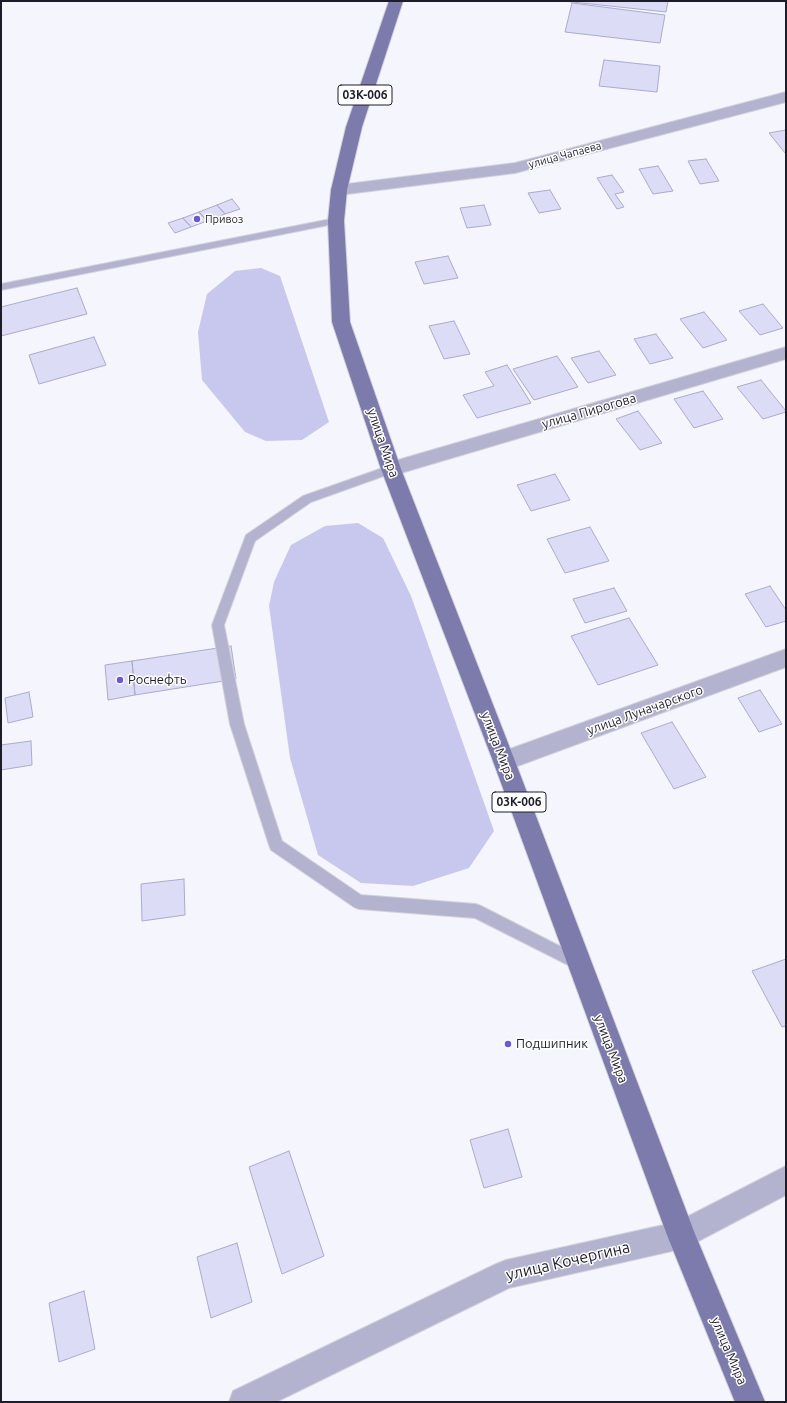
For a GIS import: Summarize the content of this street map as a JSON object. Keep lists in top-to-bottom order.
{
  "streets": {
    "main road": ["03К-006", "улица Мира"],
    "street": [
      "улица Чапаева",
      "улица Пирогова",
      "улица Луначарского",
      "улица Кочергина"
    ]
  },
  "crossings": [
    ["03К-006", "улица Чапаева"],
    ["03К-006", "улица Мира"],
    ["улица Чапаева", "улица Мира"],
    ["улица Пирогова", "улица Мира"],
    ["улица Мира", "улица Луначарского"],
    ["улица Мира", "улица Кочергина"]
  ],
  "places": ["Привоз", "Роснефть", "Подшипник"]
}
